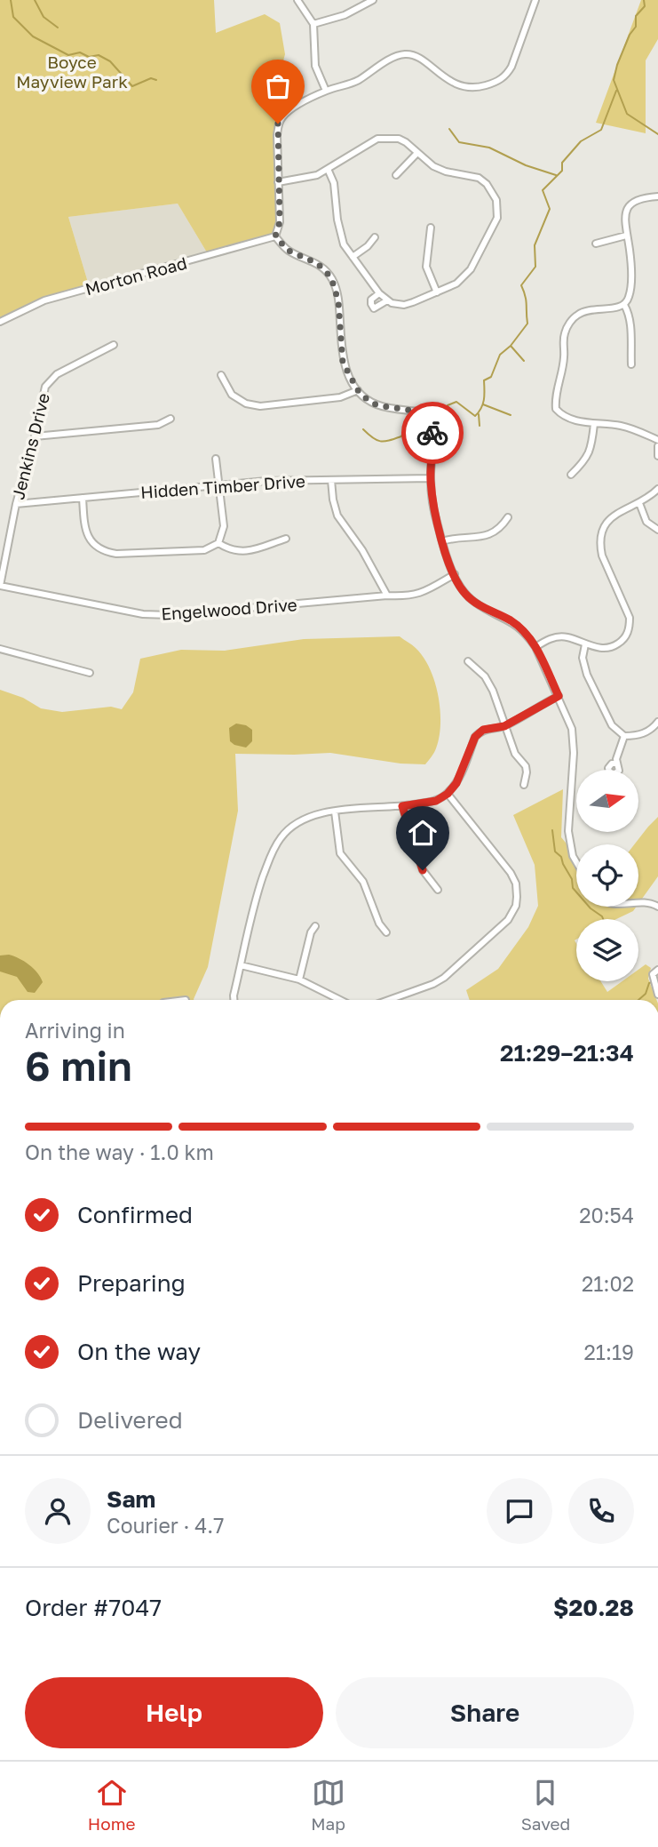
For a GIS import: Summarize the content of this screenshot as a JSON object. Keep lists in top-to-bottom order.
{
  "streets": {
    "street": [
      "Morton Road",
      "Jenkins Drive",
      "Hidden Timber Drive",
      "Engelwood Drive"
    ]
  },
  "crossings": [
    ["Jenkins Drive", "Hidden Timber Drive"],
    ["Jenkins Drive", "Engelwood Drive"]
  ],
  "parks": ["Boyce Mayview Park"],
  "north": "right",
  "page": {
    "heading": ["6 min", "Arriving in", "21:29–21:34"],
    "panel": [
      "Sam",
      "Courier · 4.7",
      "Order #7047",
      "$20.28"
    ],
    "bar": "On the way · 1.0 km",
    "list": [
      ["Confirmed", "20:54"],
      ["Preparing", "21:02"],
      ["On the way", "21:19"],
      "Delivered"
    ],
    "buttons": ["Help", "Share"],
    "tabs": ["Home", "Map", "Saved"]
  }
}
